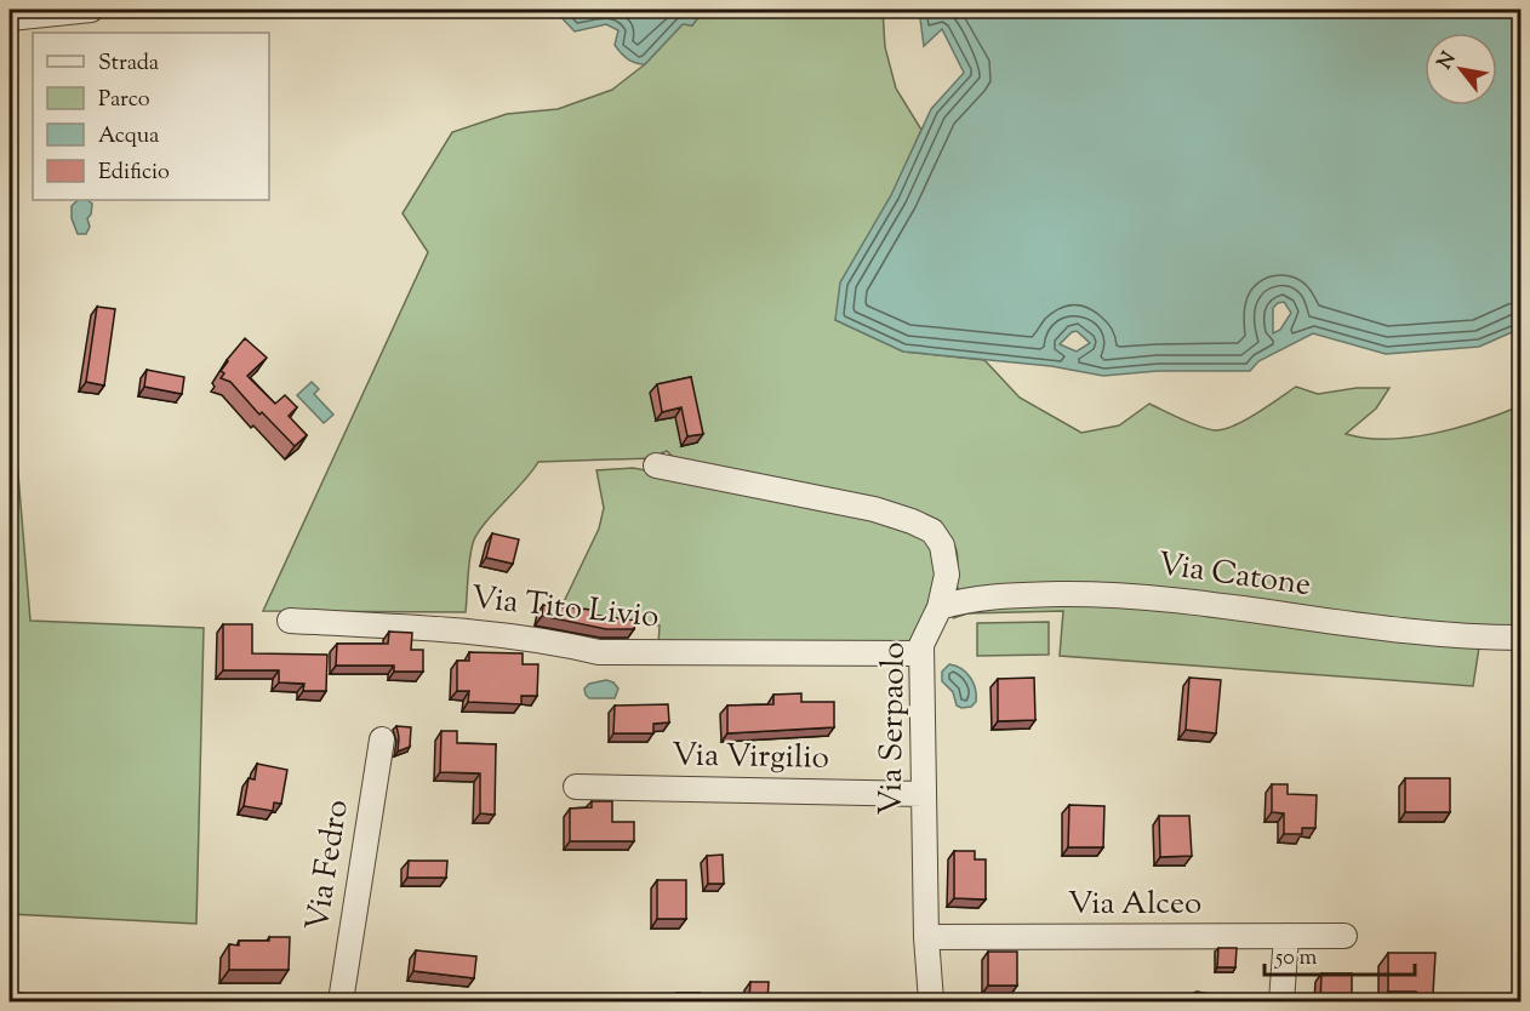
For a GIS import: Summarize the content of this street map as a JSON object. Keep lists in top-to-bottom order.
{
  "streets": {
    "street": [
      "Via Catone",
      "Via Tito Livio",
      "Via Serpaolo",
      "Via Virgilio",
      "Via Fedro",
      "Via Alceo"
    ]
  },
  "crossings": [
    ["Via Catone", "Via Serpaolo"],
    ["Via Tito Livio", "Via Serpaolo"],
    ["Via Serpaolo", "Via Virgilio"],
    ["Via Serpaolo", "Via Alceo"]
  ],
  "legend": [
    "Strada",
    "Parco",
    "Acqua",
    "Edificio"
  ],
  "scale_bar": "50 m",
  "north": "top left"
}
